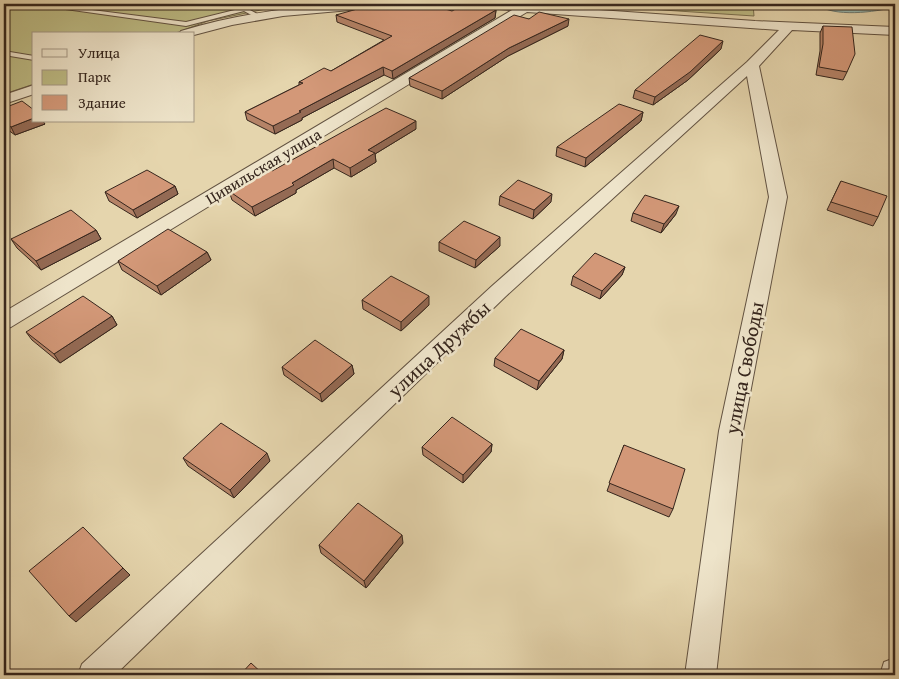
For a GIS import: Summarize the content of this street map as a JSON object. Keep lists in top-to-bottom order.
{
  "streets": {
    "street": ["Цивильская улица", "улица Дружбы", "улица Свободы"]
  },
  "crossings": [
    ["улица Дружбы", "улица Свободы"]
  ],
  "legend": ["Улица", "Парк", "Здание"]
}
